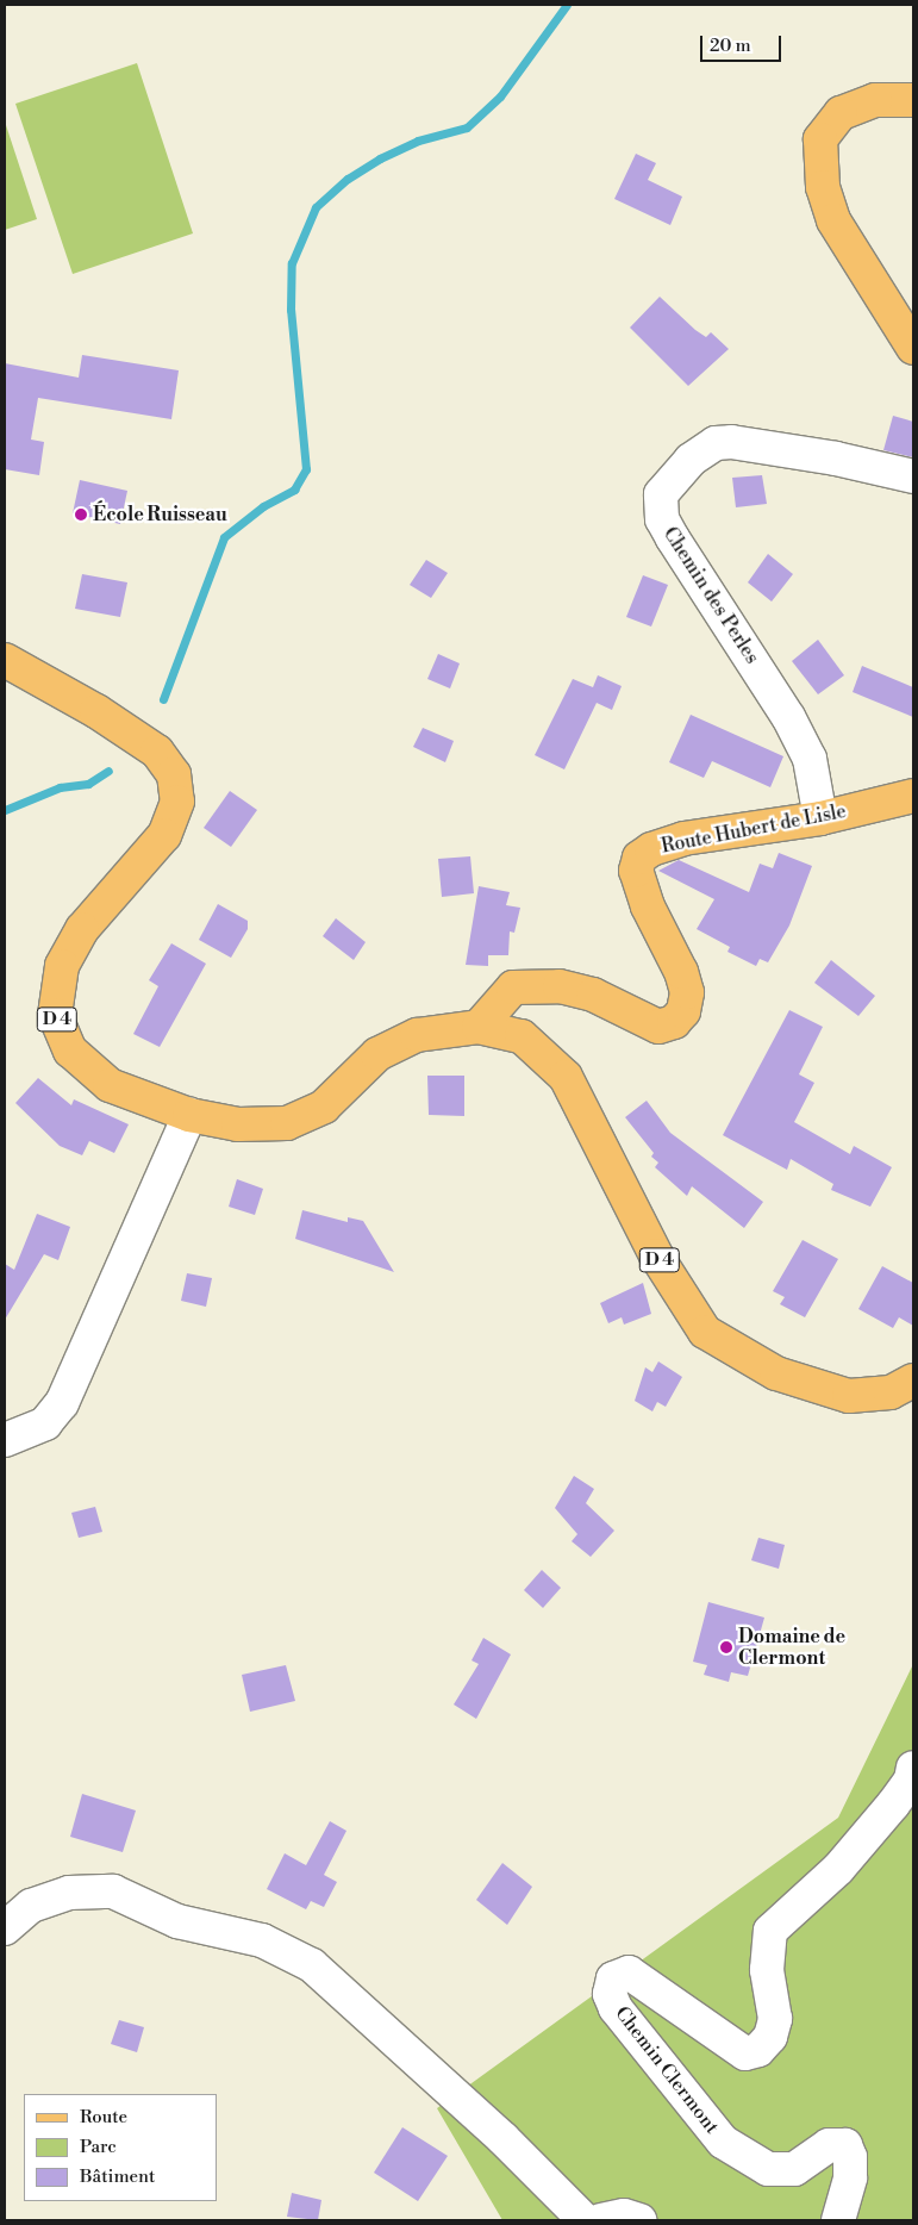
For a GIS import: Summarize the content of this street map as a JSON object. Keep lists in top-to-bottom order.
{
  "streets": {
    "main road": ["Route Hubert de Lisle", "D 4"],
    "street": ["Chemin des Perles", "Chemin Clermont"]
  },
  "crossings": [
    ["Chemin des Perles", "Route Hubert de Lisle"],
    ["Route Hubert de Lisle", "D 4"]
  ],
  "places": ["École Ruisseau", "Domaine de Clermont"],
  "legend": ["Route", "Parc", "Bâtiment"],
  "scale_bar": "20 m"
}
